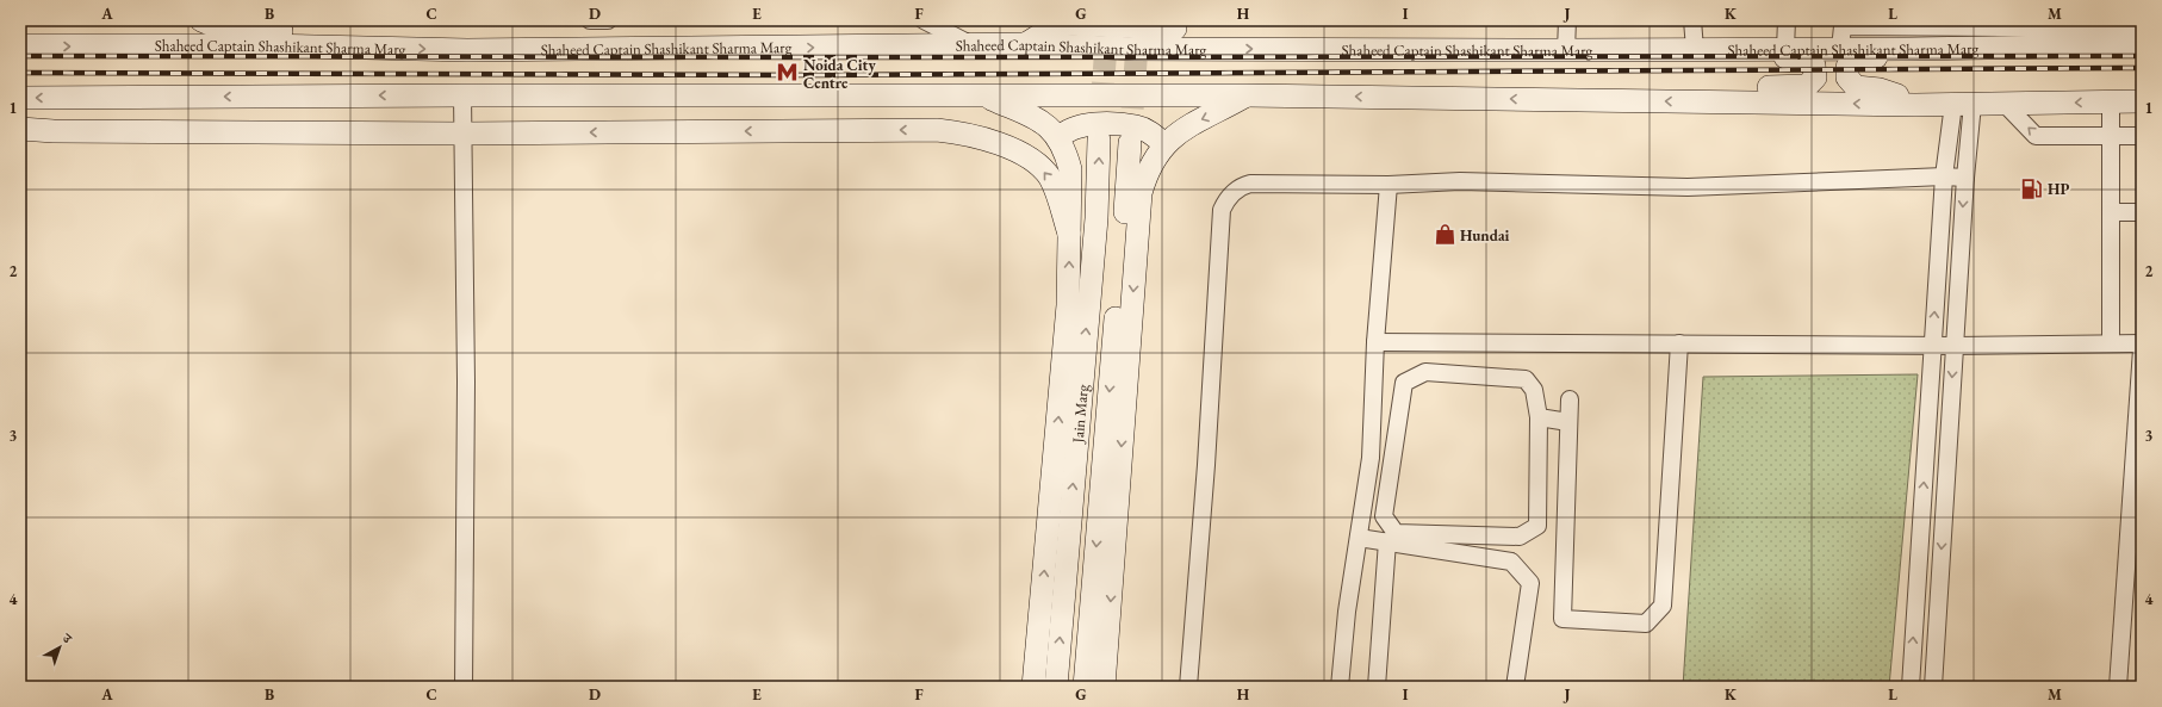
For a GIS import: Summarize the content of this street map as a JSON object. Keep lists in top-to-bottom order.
{
  "streets": {
    "main road": ["Shaheed Captain Shashikant Sharma Marg", "Jain Marg"]
  },
  "places": {
    "metro station": ["Noida City Centre"],
    "fuel station": ["HP"],
    "shop": ["Hundai"]
  },
  "north": "top right",
  "grid": {
    "columns": [
      "A",
      "B",
      "C",
      "D",
      "E",
      "F",
      "G",
      "H",
      "I",
      "J",
      "K",
      "L",
      "M"
    ],
    "rows": [
      "1",
      "2",
      "3",
      "4"
    ]
  }
}
